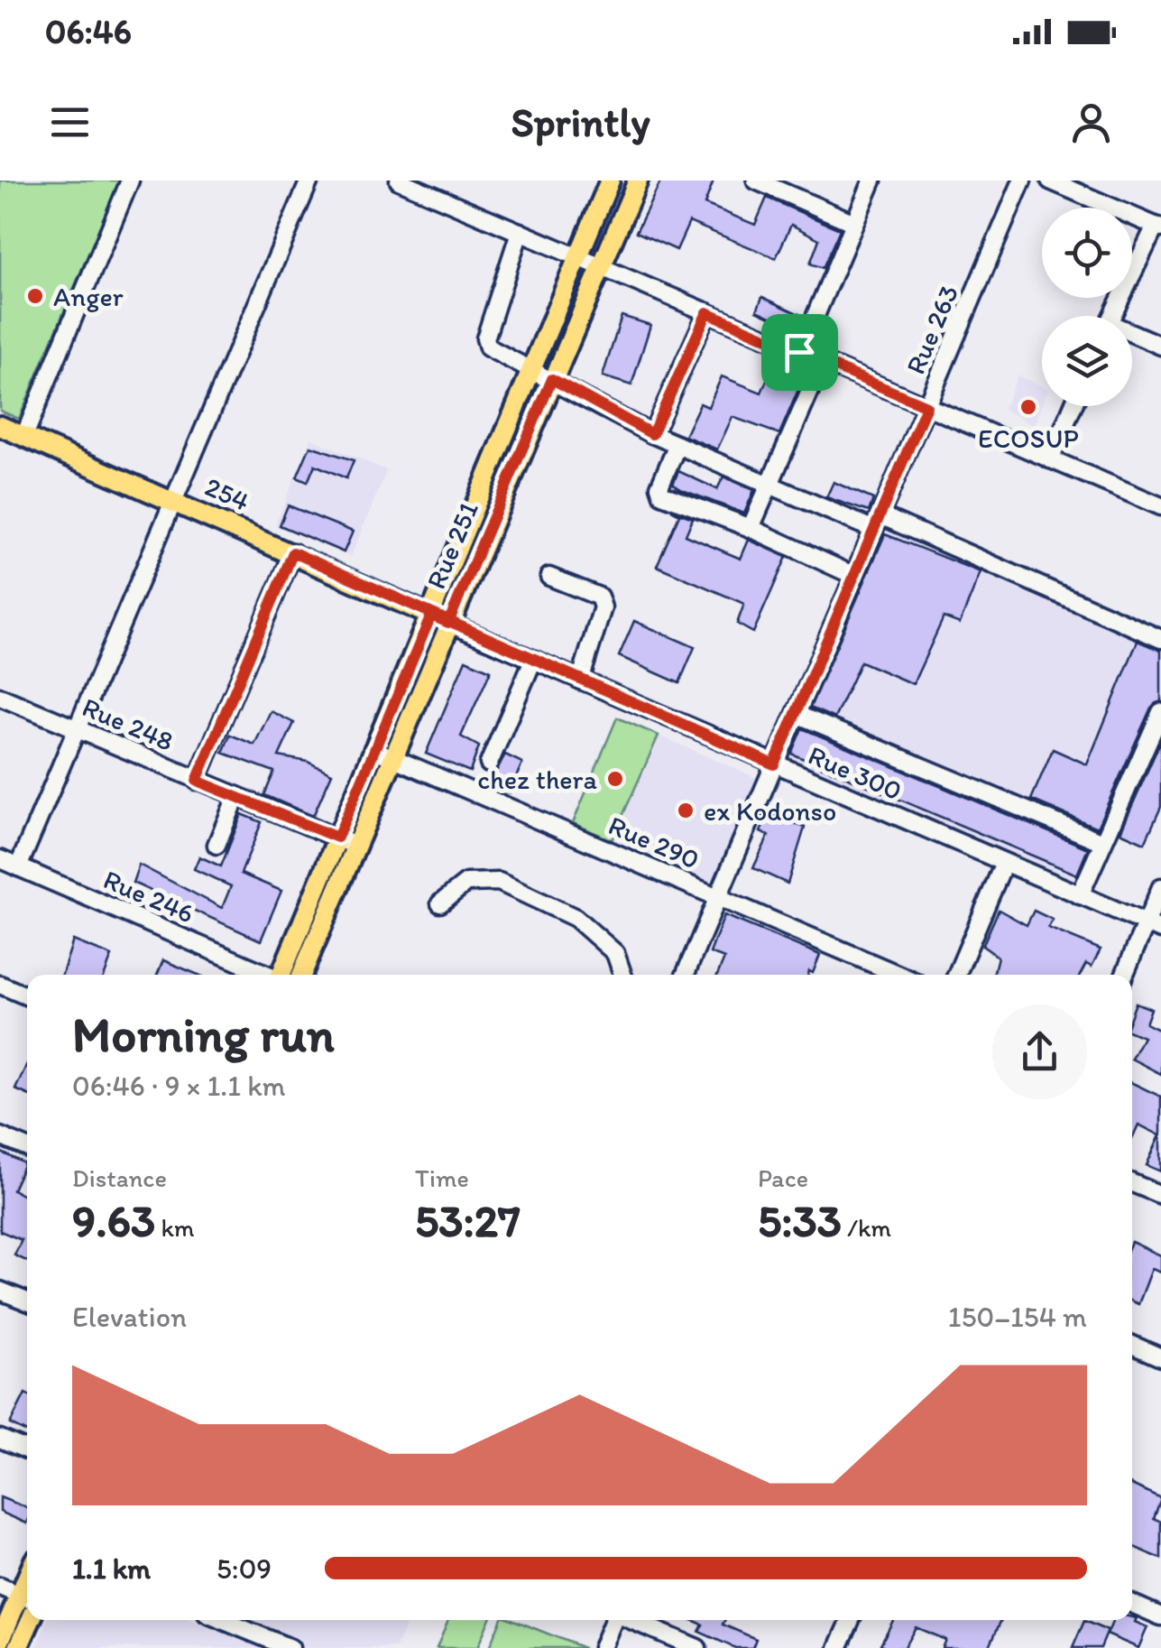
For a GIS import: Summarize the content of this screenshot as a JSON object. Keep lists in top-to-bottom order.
{
  "streets": {
    "main road": ["254", "Rue 251"],
    "street": [
      "Rue 263",
      "Rue 248",
      "Rue 300",
      "Rue 290",
      "Rue 246"
    ]
  },
  "crossings": [
    ["Rue 263", "Rue 300"],
    ["Rue 263", "Rue 290"],
    ["254", "Rue 251"],
    ["254", "Rue 300"],
    ["Rue 251", "Rue 248"],
    ["Rue 251", "Rue 300"],
    ["Rue 251", "Rue 290"]
  ],
  "places": [
    "Anger",
    "ECOSUP",
    "chez thera",
    "ex Kodonso"
  ],
  "page": {
    "status": "06:46",
    "header": "Sprintly",
    "heading": ["Morning run", "06:46 · 9 × 1.1 km"],
    "stats": [
      ["Distance", "9.63 km"],
      ["Time", "53:27"],
      ["Pace", "5:33 /km"]
    ],
    "chart": ["Elevation", "150–154 m"],
    "list": [
      {
        "name": "1.1 km",
        "note": "5:09"
      }
    ]
  }
}
